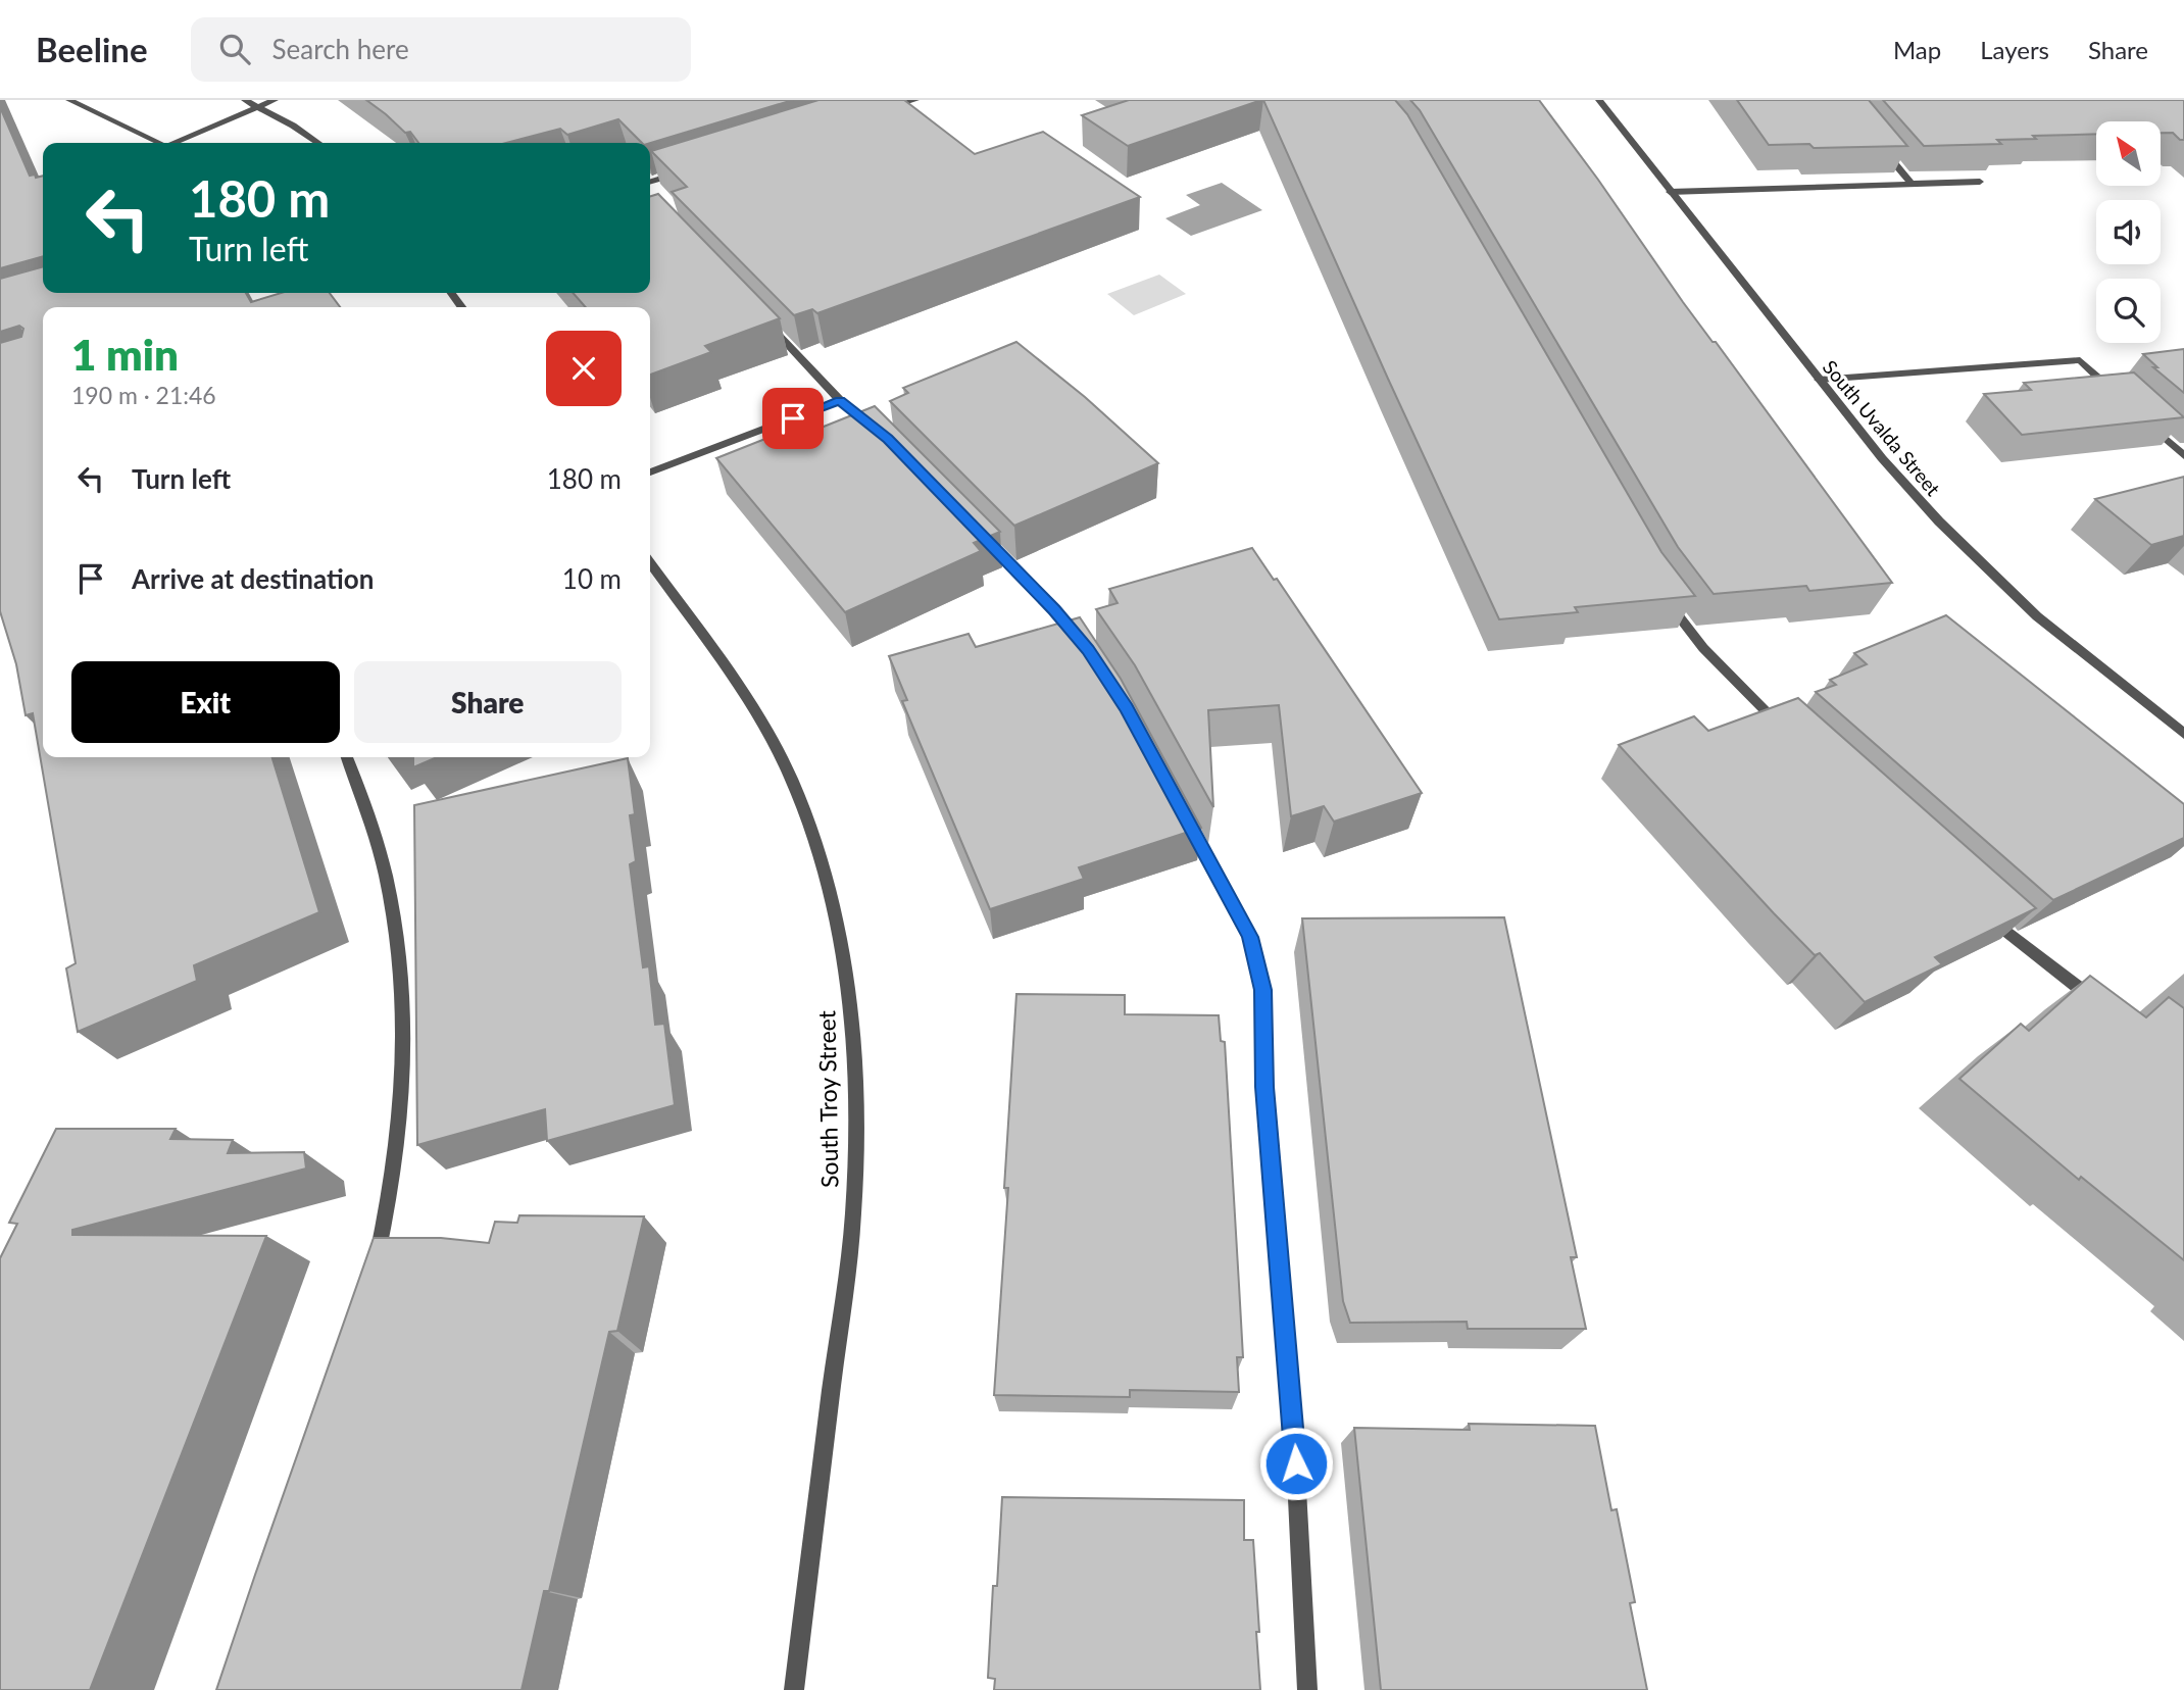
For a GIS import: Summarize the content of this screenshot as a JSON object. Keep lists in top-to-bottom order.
{
  "streets": {
    "street": ["South Uvalda Street", "South Troy Street"]
  },
  "north": "top left",
  "page": {
    "header": "Beeline",
    "search": "Search here",
    "nav": ["Map", "Layers", "Share"],
    "turn": ["180 m", "Turn left"],
    "heading": ["1 min", "190 m · 21:46"],
    "list": [
      {
        "name": "Turn left",
        "value": "180 m"
      },
      {
        "name": "Arrive at destination",
        "value": "10 m"
      }
    ],
    "buttons": ["Exit", "Share"]
  }
}
